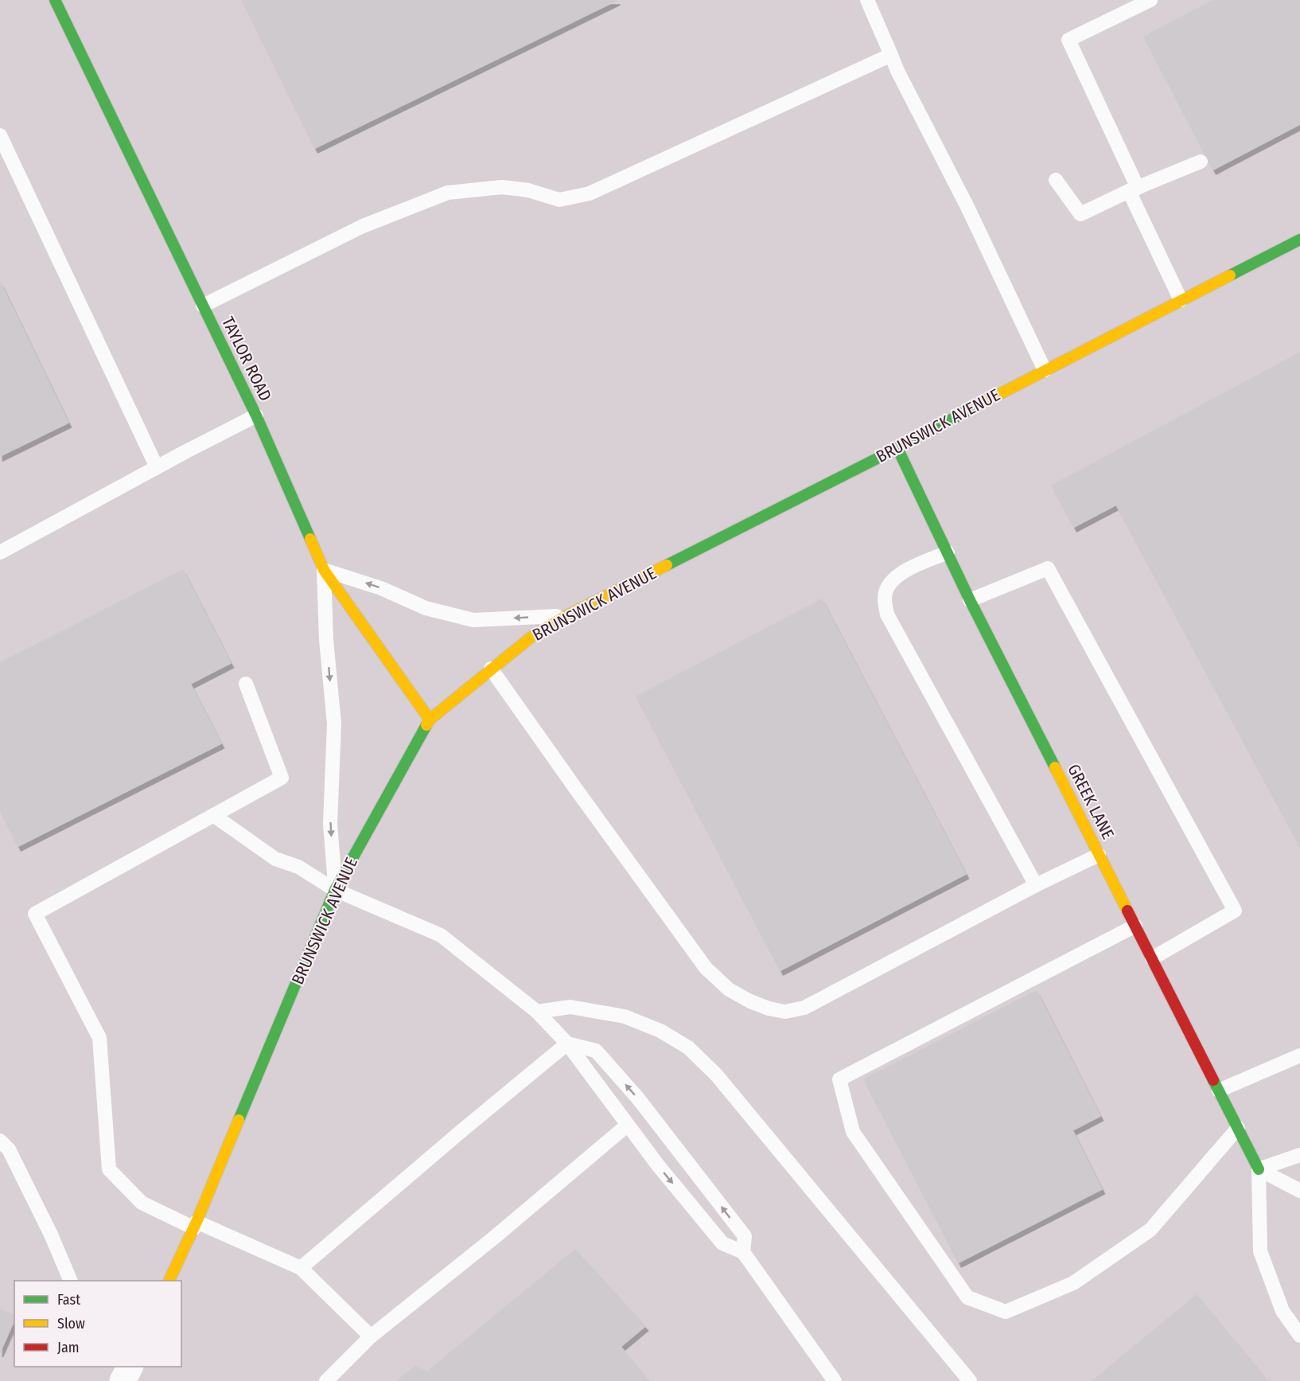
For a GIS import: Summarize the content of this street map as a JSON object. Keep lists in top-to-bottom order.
{
  "streets": {
    "street": ["TAYLOR ROAD", "BRUNSWICK AVENUE", "GREEK LANE"]
  },
  "crossings": [
    ["TAYLOR ROAD", "BRUNSWICK AVENUE"],
    ["BRUNSWICK AVENUE", "GREEK LANE"]
  ],
  "legend": ["Fast", "Slow", "Jam"]
}
